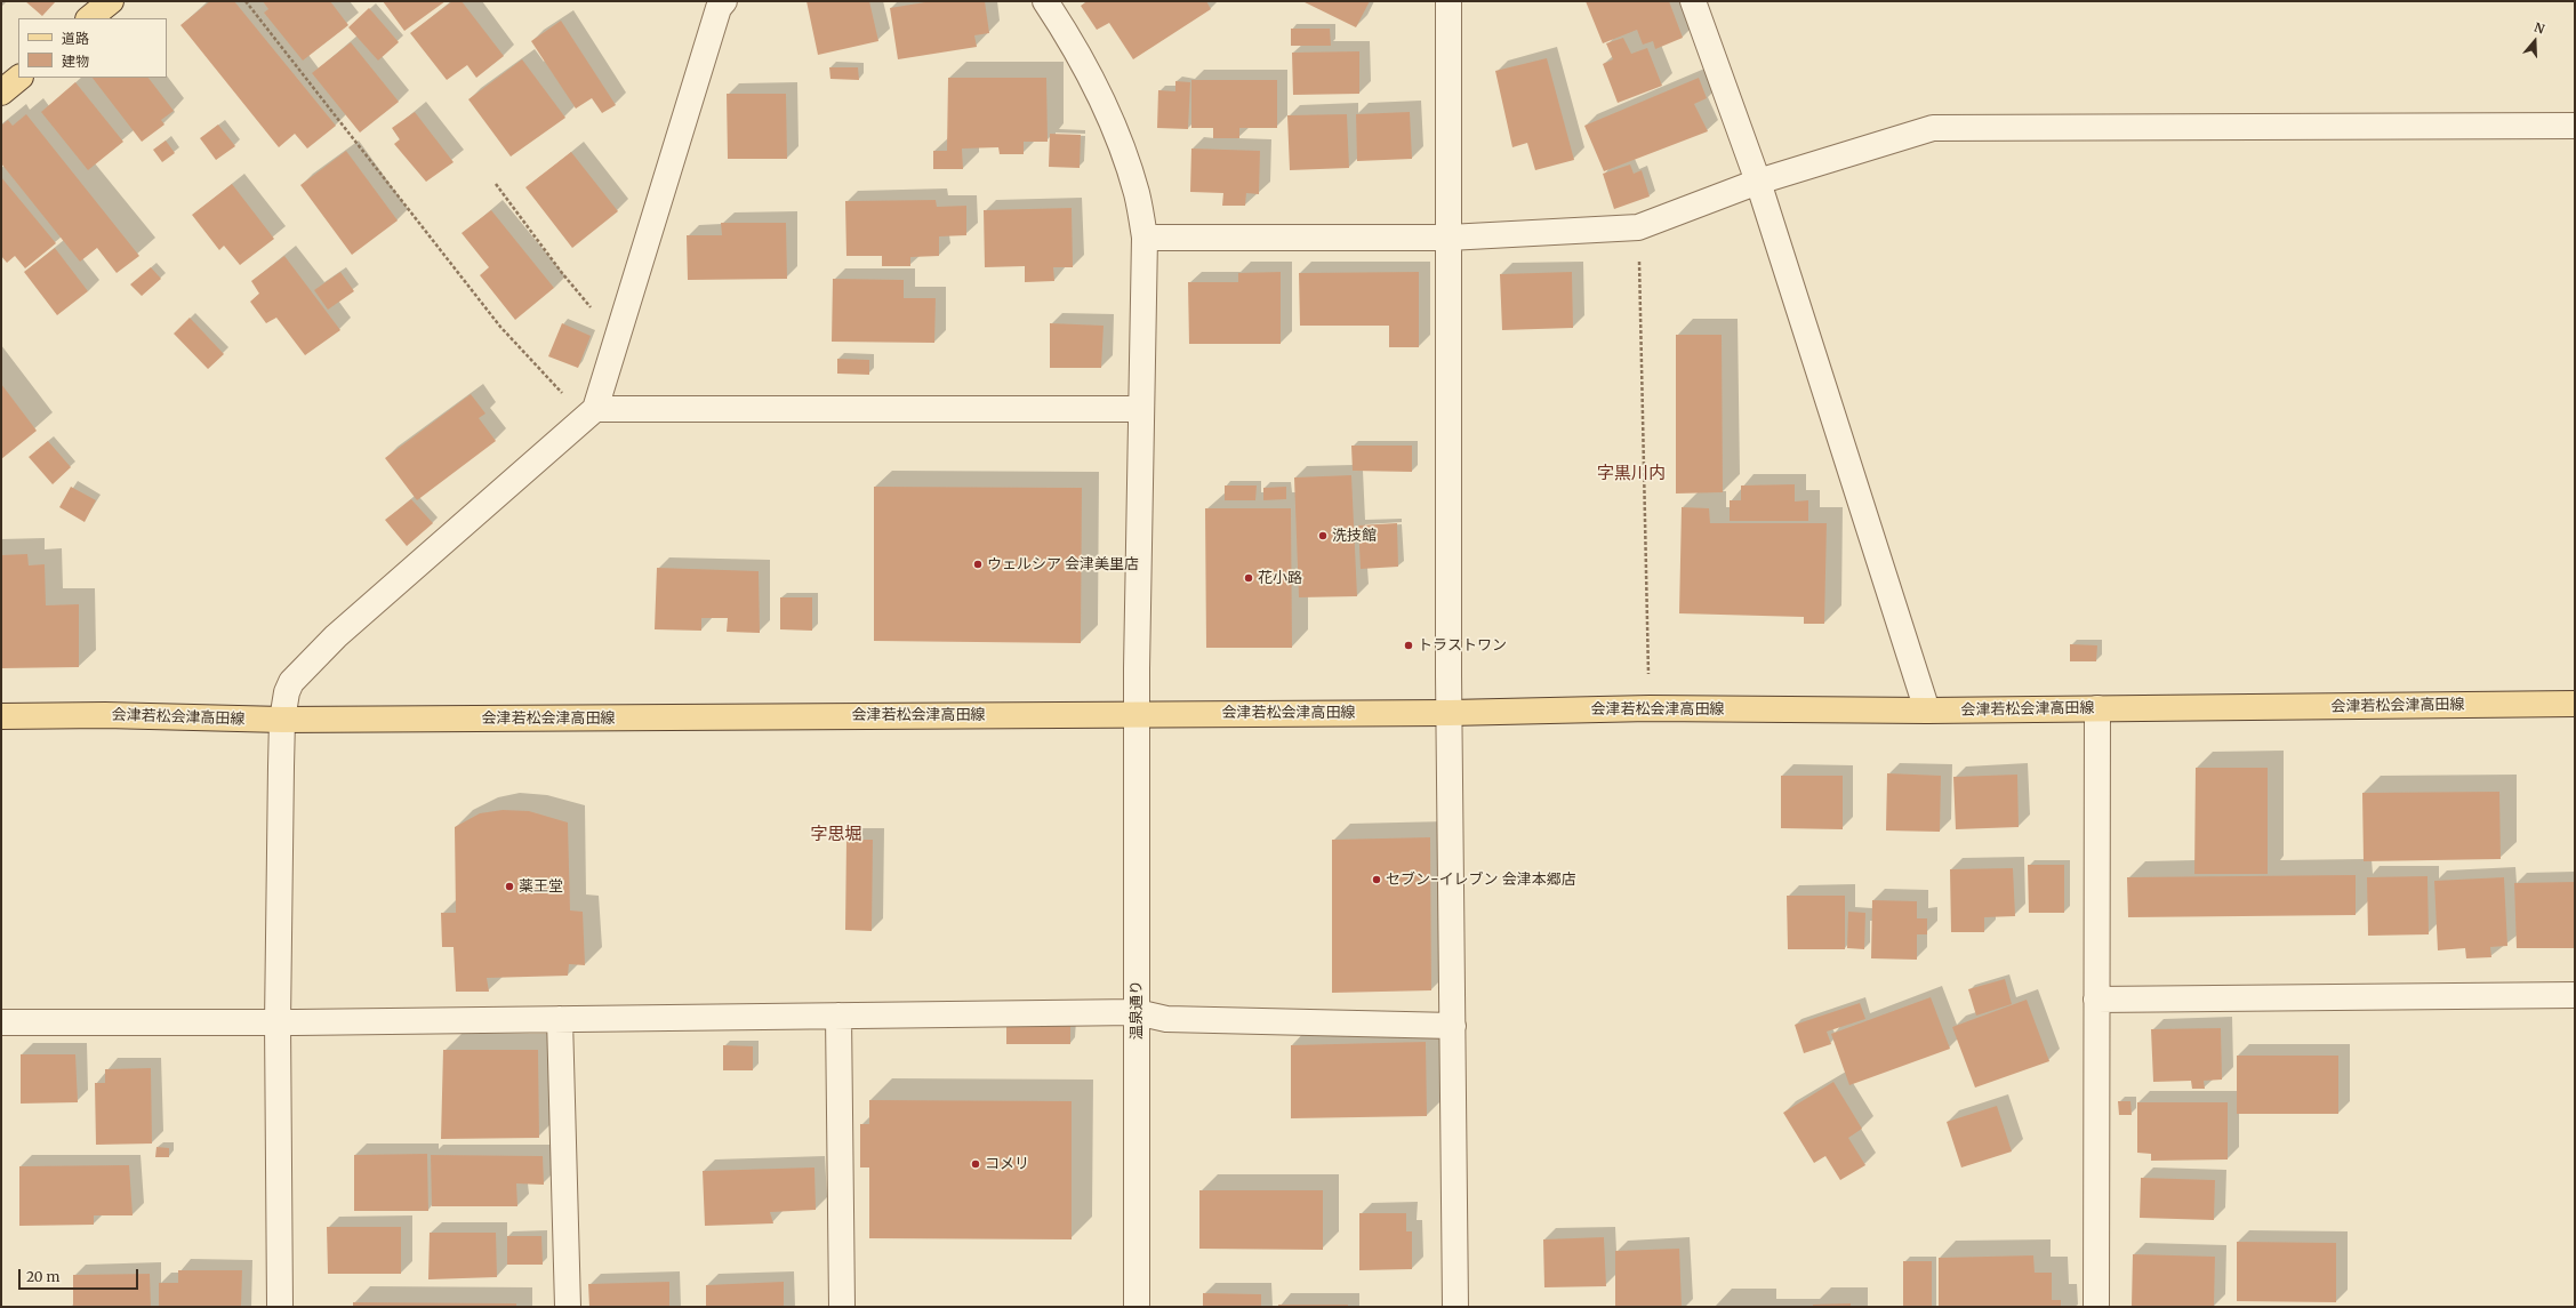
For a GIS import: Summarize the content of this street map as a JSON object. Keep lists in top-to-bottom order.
{
  "streets": {
    "main road": ["会津若松会津高田線"],
    "street": ["温泉通り"]
  },
  "crossings": [
    ["会津若松会津高田線", "温泉通り"]
  ],
  "districts": ["字黒川内", "字思堀"],
  "places": [
    "洗技館",
    "ウェルシア 会津美里店",
    "花小路",
    "トラストワン",
    "セブン-イレブン 会津本郷店",
    "薬王堂",
    "コメリ"
  ],
  "legend": ["道路", "建物"],
  "scale_bar": "20 m",
  "north": "top"
}
